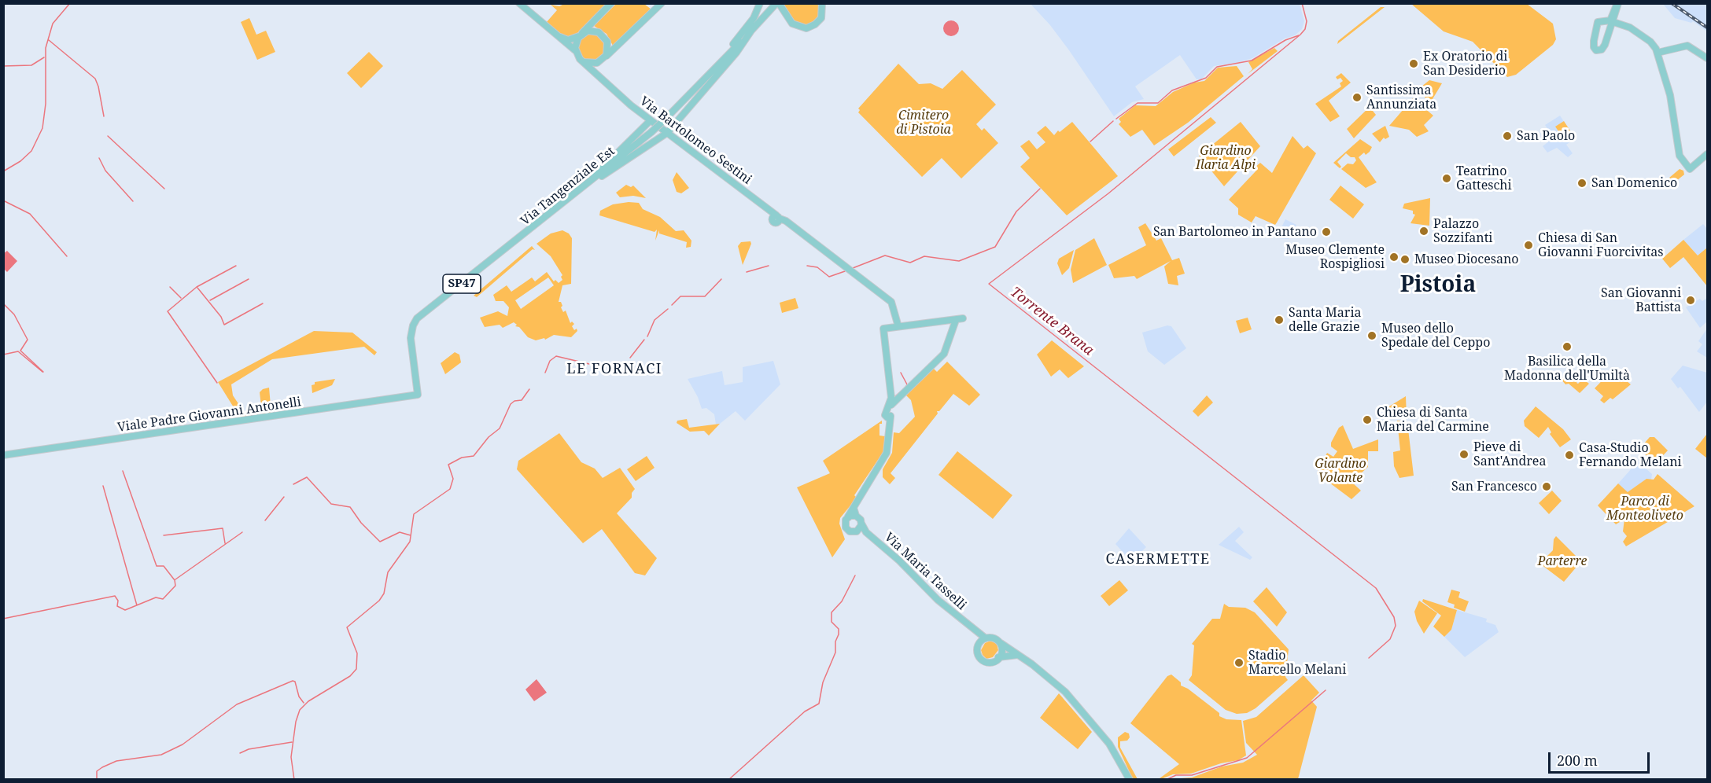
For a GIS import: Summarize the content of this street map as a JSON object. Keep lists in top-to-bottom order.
{
  "streets": {
    "main road": [
      "Via Bartolomeo Sestini",
      "Via Tangenziale Est",
      "SP47",
      "Viale Padre Giovanni Antonelli",
      "Via Maria Tasselli"
    ]
  },
  "crossings": [
    ["Via Tangenziale Est", "Viale Padre Giovanni Antonelli"]
  ],
  "districts": ["Pistoia", "LE FORNACI", "CASERMETTE"],
  "water": ["Torrente Brana"],
  "parks": [
    "Cimitero di Pistoia",
    "Giardino Ilaria Alpi",
    "Giardino Volante",
    "Parco di Monteoliveto",
    "Parterre"
  ],
  "places": [
    "Ex Oratorio di San Desiderio",
    "Santissima Annunziata",
    "San Paolo",
    "Teatrino Gatteschi",
    "San Domenico",
    "Palazzo Sozzifanti",
    "San Bartolomeo in Pantano",
    "Chiesa di San Giovanni Fuorcivitas",
    "Museo Clemente Rospigliosi",
    "Museo Diocesano",
    "San Giovanni Battista",
    "Santa Maria delle Grazie",
    "Museo dello Spedale del Ceppo",
    "Basilica della Madonna dell'Umiltà",
    "Chiesa di Santa Maria del Carmine",
    "Pieve di Sant'Andrea",
    "Casa-Studio Fernando Melani",
    "San Francesco",
    "Stadio Marcello Melani"
  ],
  "scale_bar": "200 m"
}
